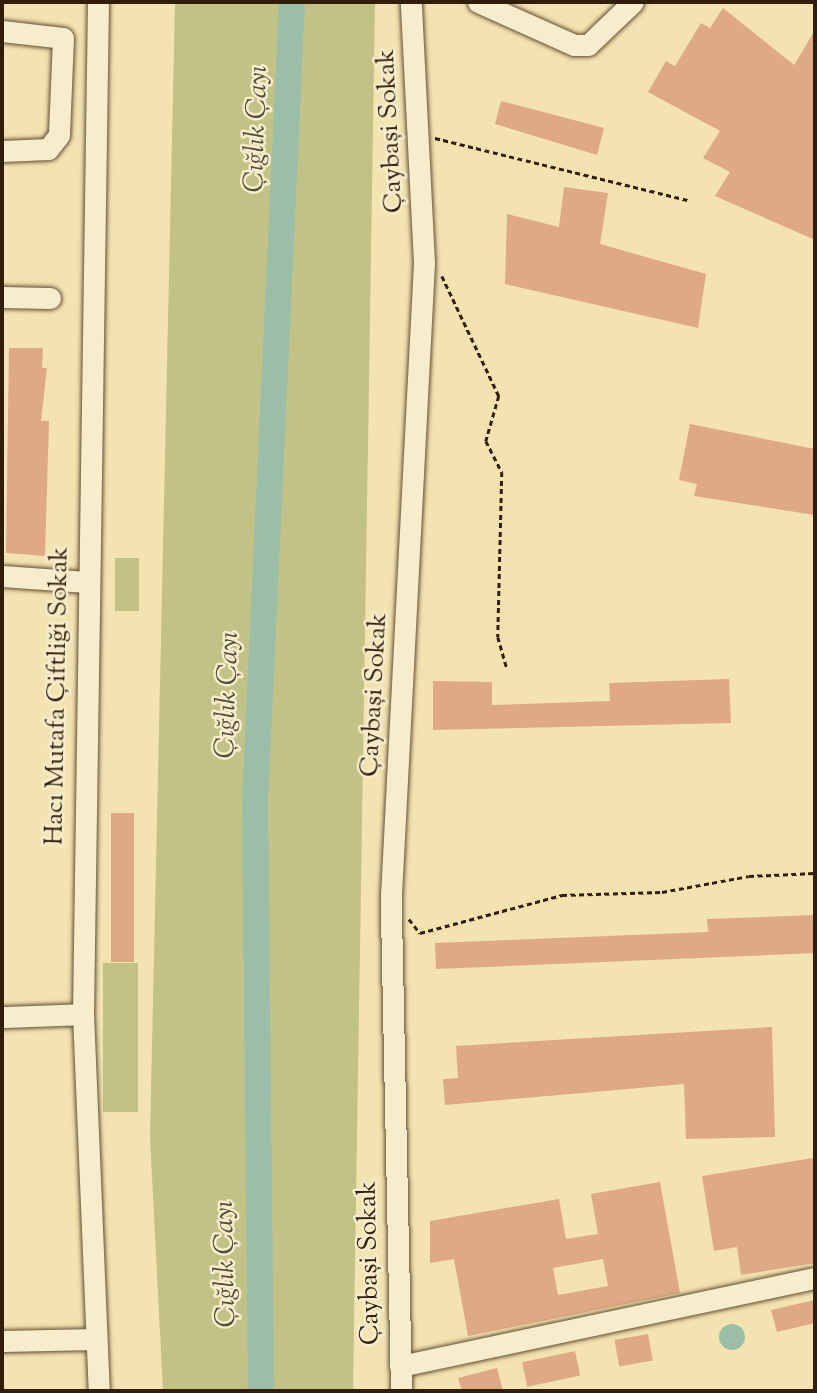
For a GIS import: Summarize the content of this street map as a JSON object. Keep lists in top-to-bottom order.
{
  "streets": {
    "street": ["Çaybaşi Sokak", "Hacı Mutafa Çiftliği Sokak"]
  },
  "water": ["Çığlık Çayı"]
}
